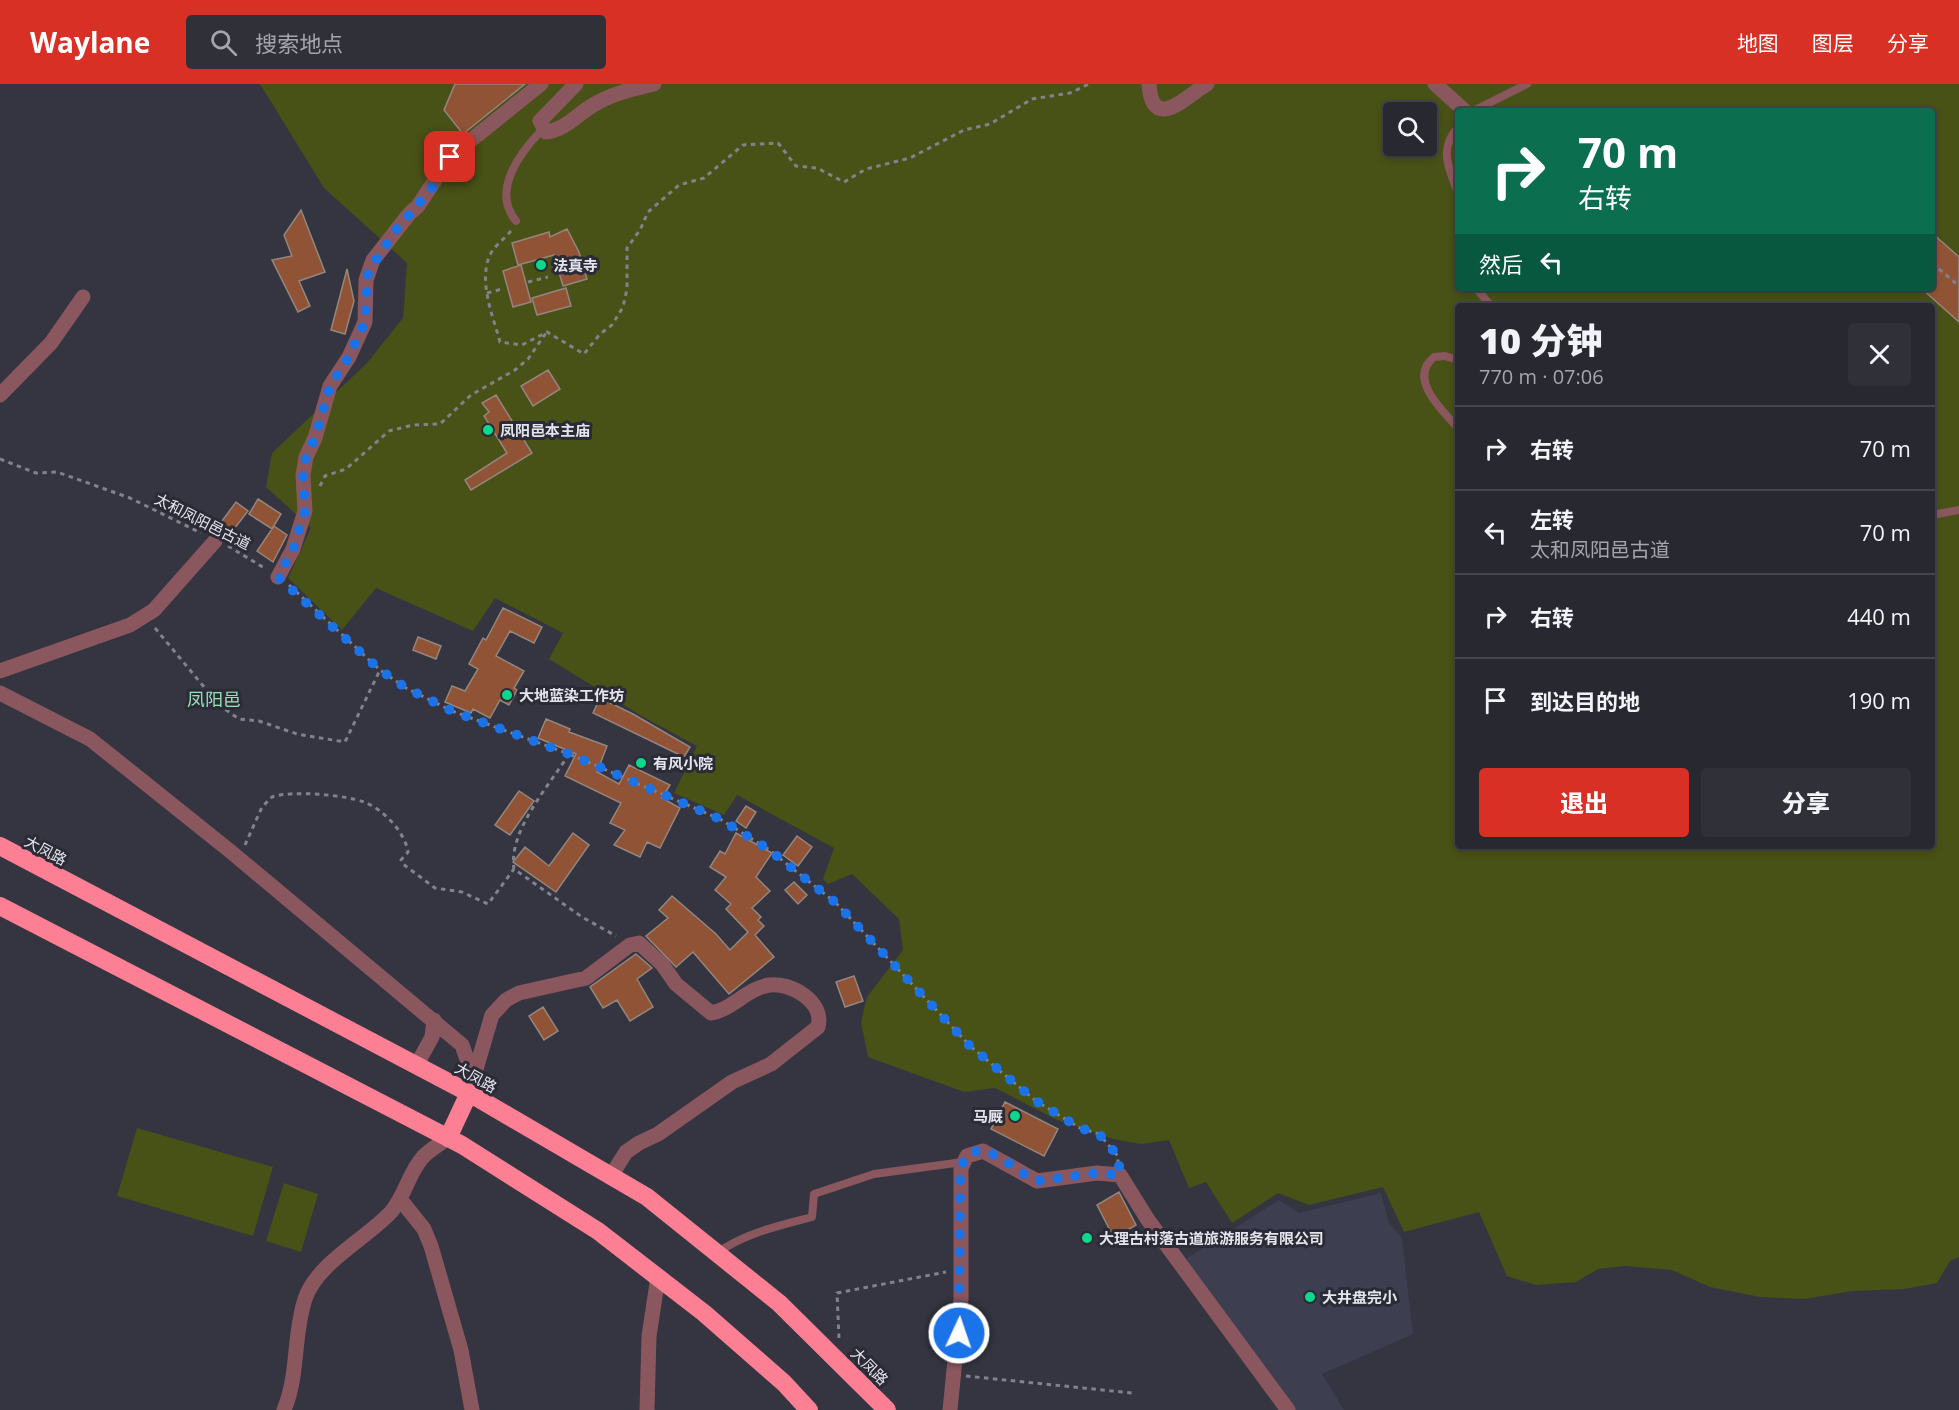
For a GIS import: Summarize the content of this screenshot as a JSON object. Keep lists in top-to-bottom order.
{
  "streets": {
    "highway": ["大凤路"],
    "path": ["太和凤阳邑古道"]
  },
  "districts": ["凤阳邑"],
  "places": [
    "法真寺",
    "凤阳邑本主庙",
    "大地蓝染工作坊",
    "有风小院",
    "马厩",
    "大理古村落古道旅游服务有限公司",
    "大井盘完小"
  ],
  "page": {
    "header": "Waylane",
    "search": "搜索地点",
    "nav": ["地图", "图层", "分享"],
    "turn": ["70 m", "右转"],
    "then": "然后",
    "heading": ["10 分钟", "770 m · 07:06"],
    "list": [
      {
        "name": "右转",
        "value": "70 m"
      },
      {
        "name": "左转",
        "note": "太和凤阳邑古道",
        "value": "70 m"
      },
      {
        "name": "右转",
        "value": "440 m"
      },
      {
        "name": "到达目的地",
        "value": "190 m"
      }
    ],
    "buttons": ["退出", "分享"]
  }
}
